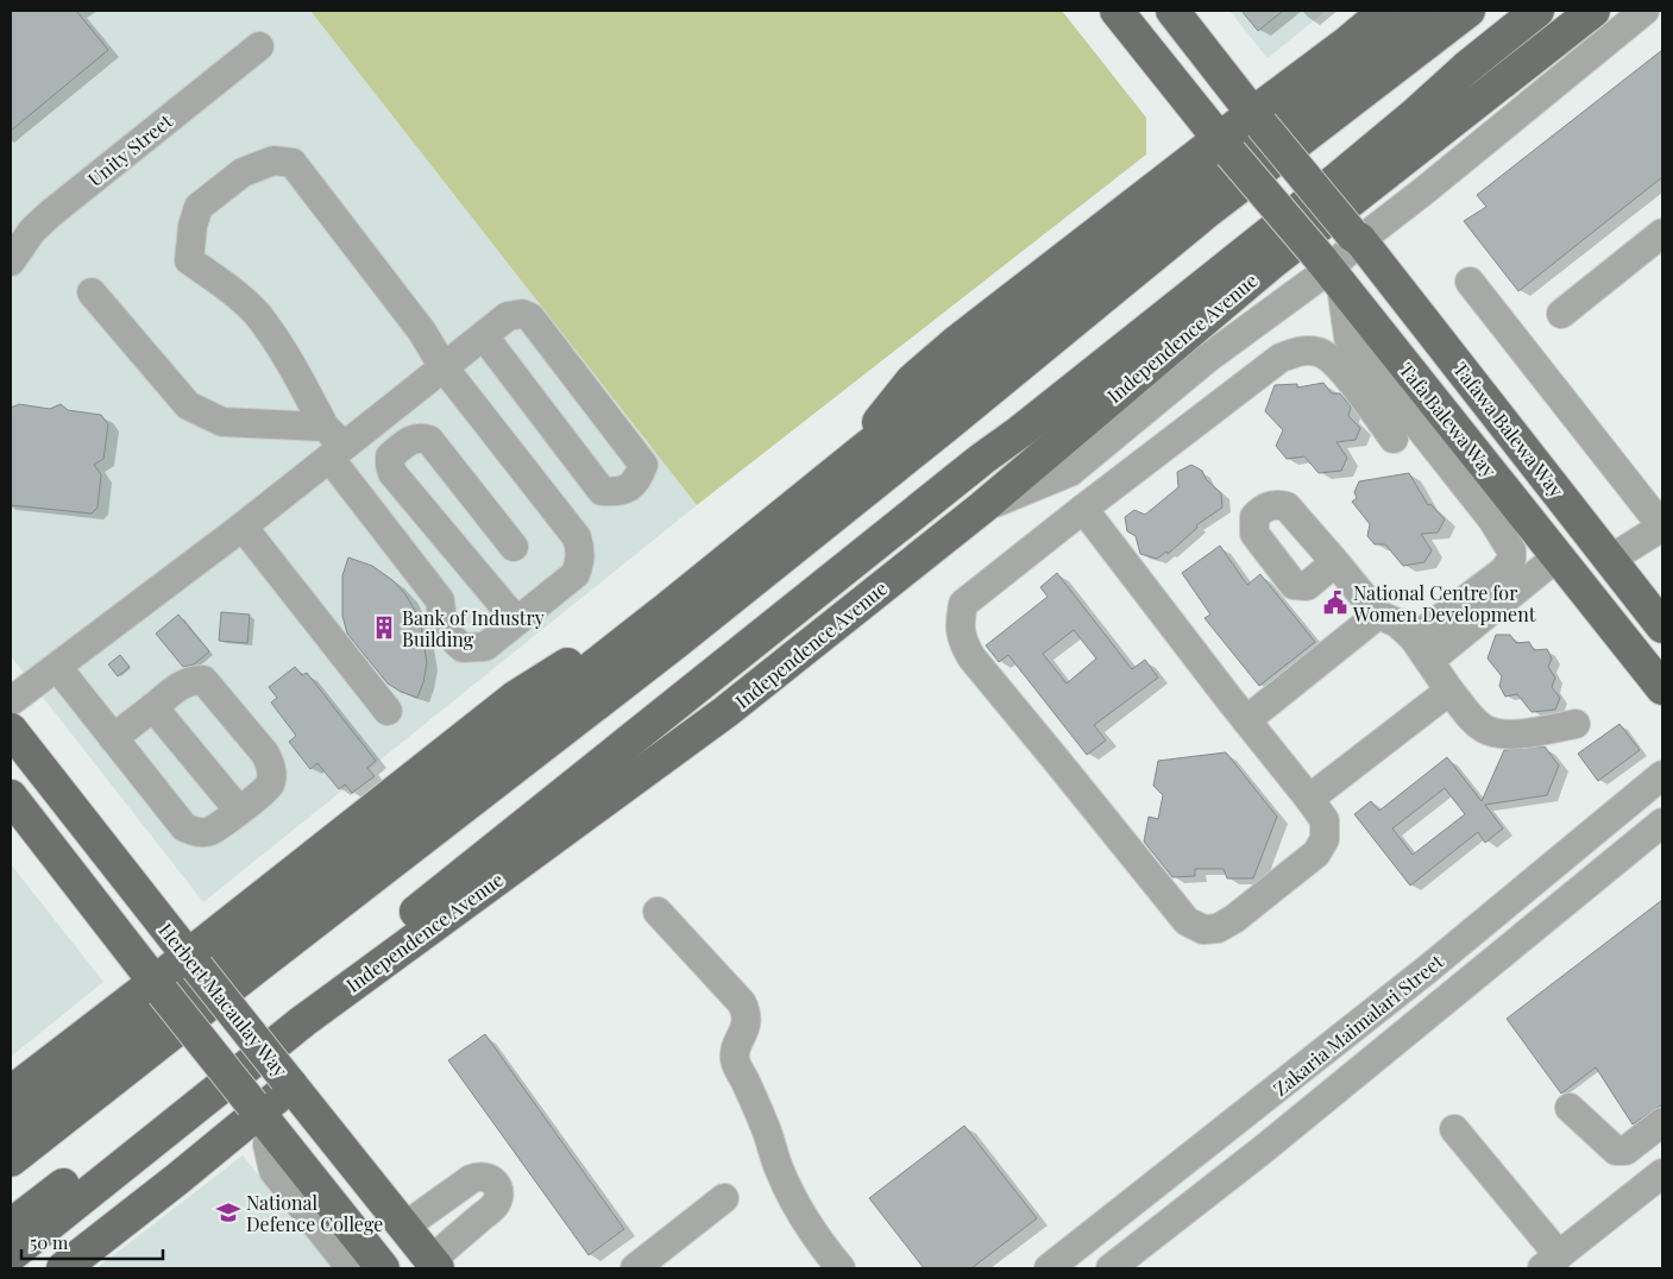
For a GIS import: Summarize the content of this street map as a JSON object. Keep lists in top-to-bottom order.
{
  "streets": {
    "main road": [
      "Independence Avenue",
      "Tafa Balewa Way",
      "Tafawa Balewa Way",
      "Herbert Macaulay Way"
    ],
    "street": ["Unity Street", "Zakaria Maimalari Street"]
  },
  "places": {
    "public building": ["National Centre for Women Development"],
    "building": ["Bank of Industry Building"],
    "school or university": ["National Defence College"]
  },
  "scale_bar": "50 m"
}
